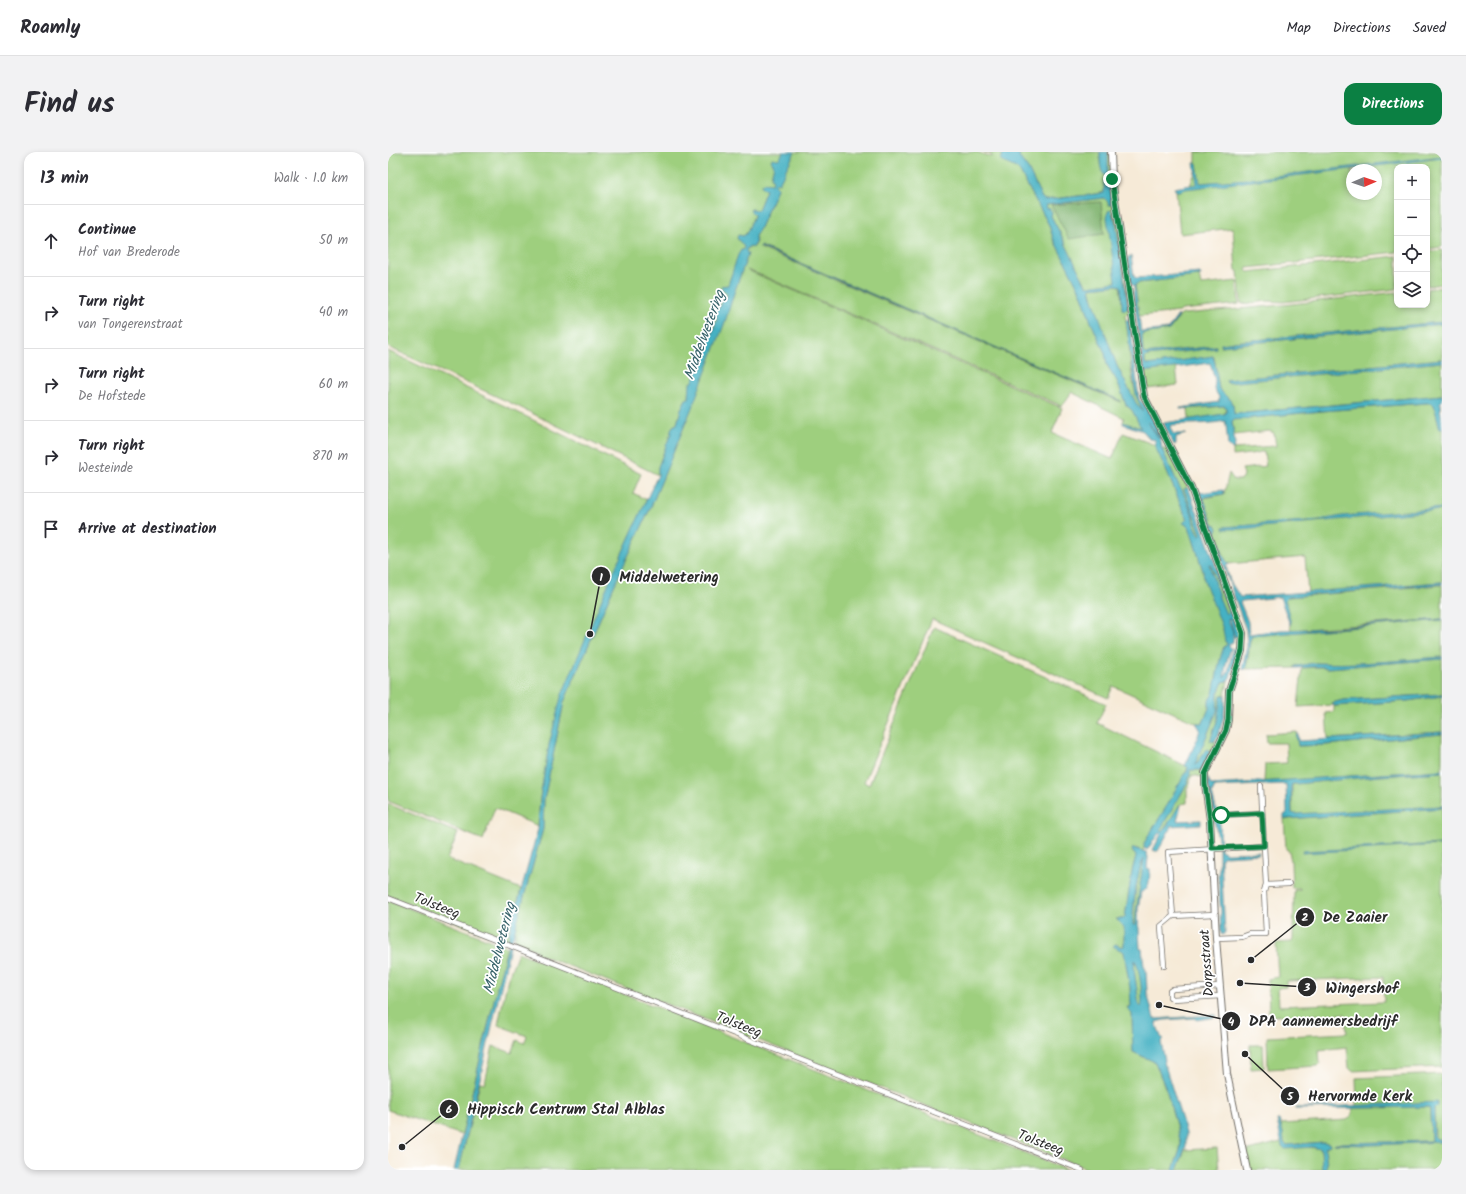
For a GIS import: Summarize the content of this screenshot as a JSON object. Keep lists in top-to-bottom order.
{
  "streets": {
    "street": ["Tolsteeg", "Dorpsstraat"]
  },
  "water": ["Middelwetering"],
  "places": [
    "Middelwetering",
    "De Zaaier",
    "Wingershof",
    "DPA aannemersbedrijf",
    "Hervormde Kerk",
    "Hippisch Centrum Stal Alblas"
  ],
  "north": "right",
  "page": {
    "header": "Roamly",
    "nav": ["Map", "Directions", "Saved"],
    "title": "Find us",
    "buttons": "Directions",
    "heading": ["13 min", "Walk · 1.0 km"],
    "map_buttons": ["+", "−"],
    "list": [
      ["Continue", "Hof van Brederode", "50 m"],
      ["Turn right", "van Tongerenstraat", "40 m"],
      ["Turn right", "De Hofstede", "60 m"],
      ["Turn right", "Westeinde", "870 m"],
      "Arrive at destination"
    ]
  }
}
